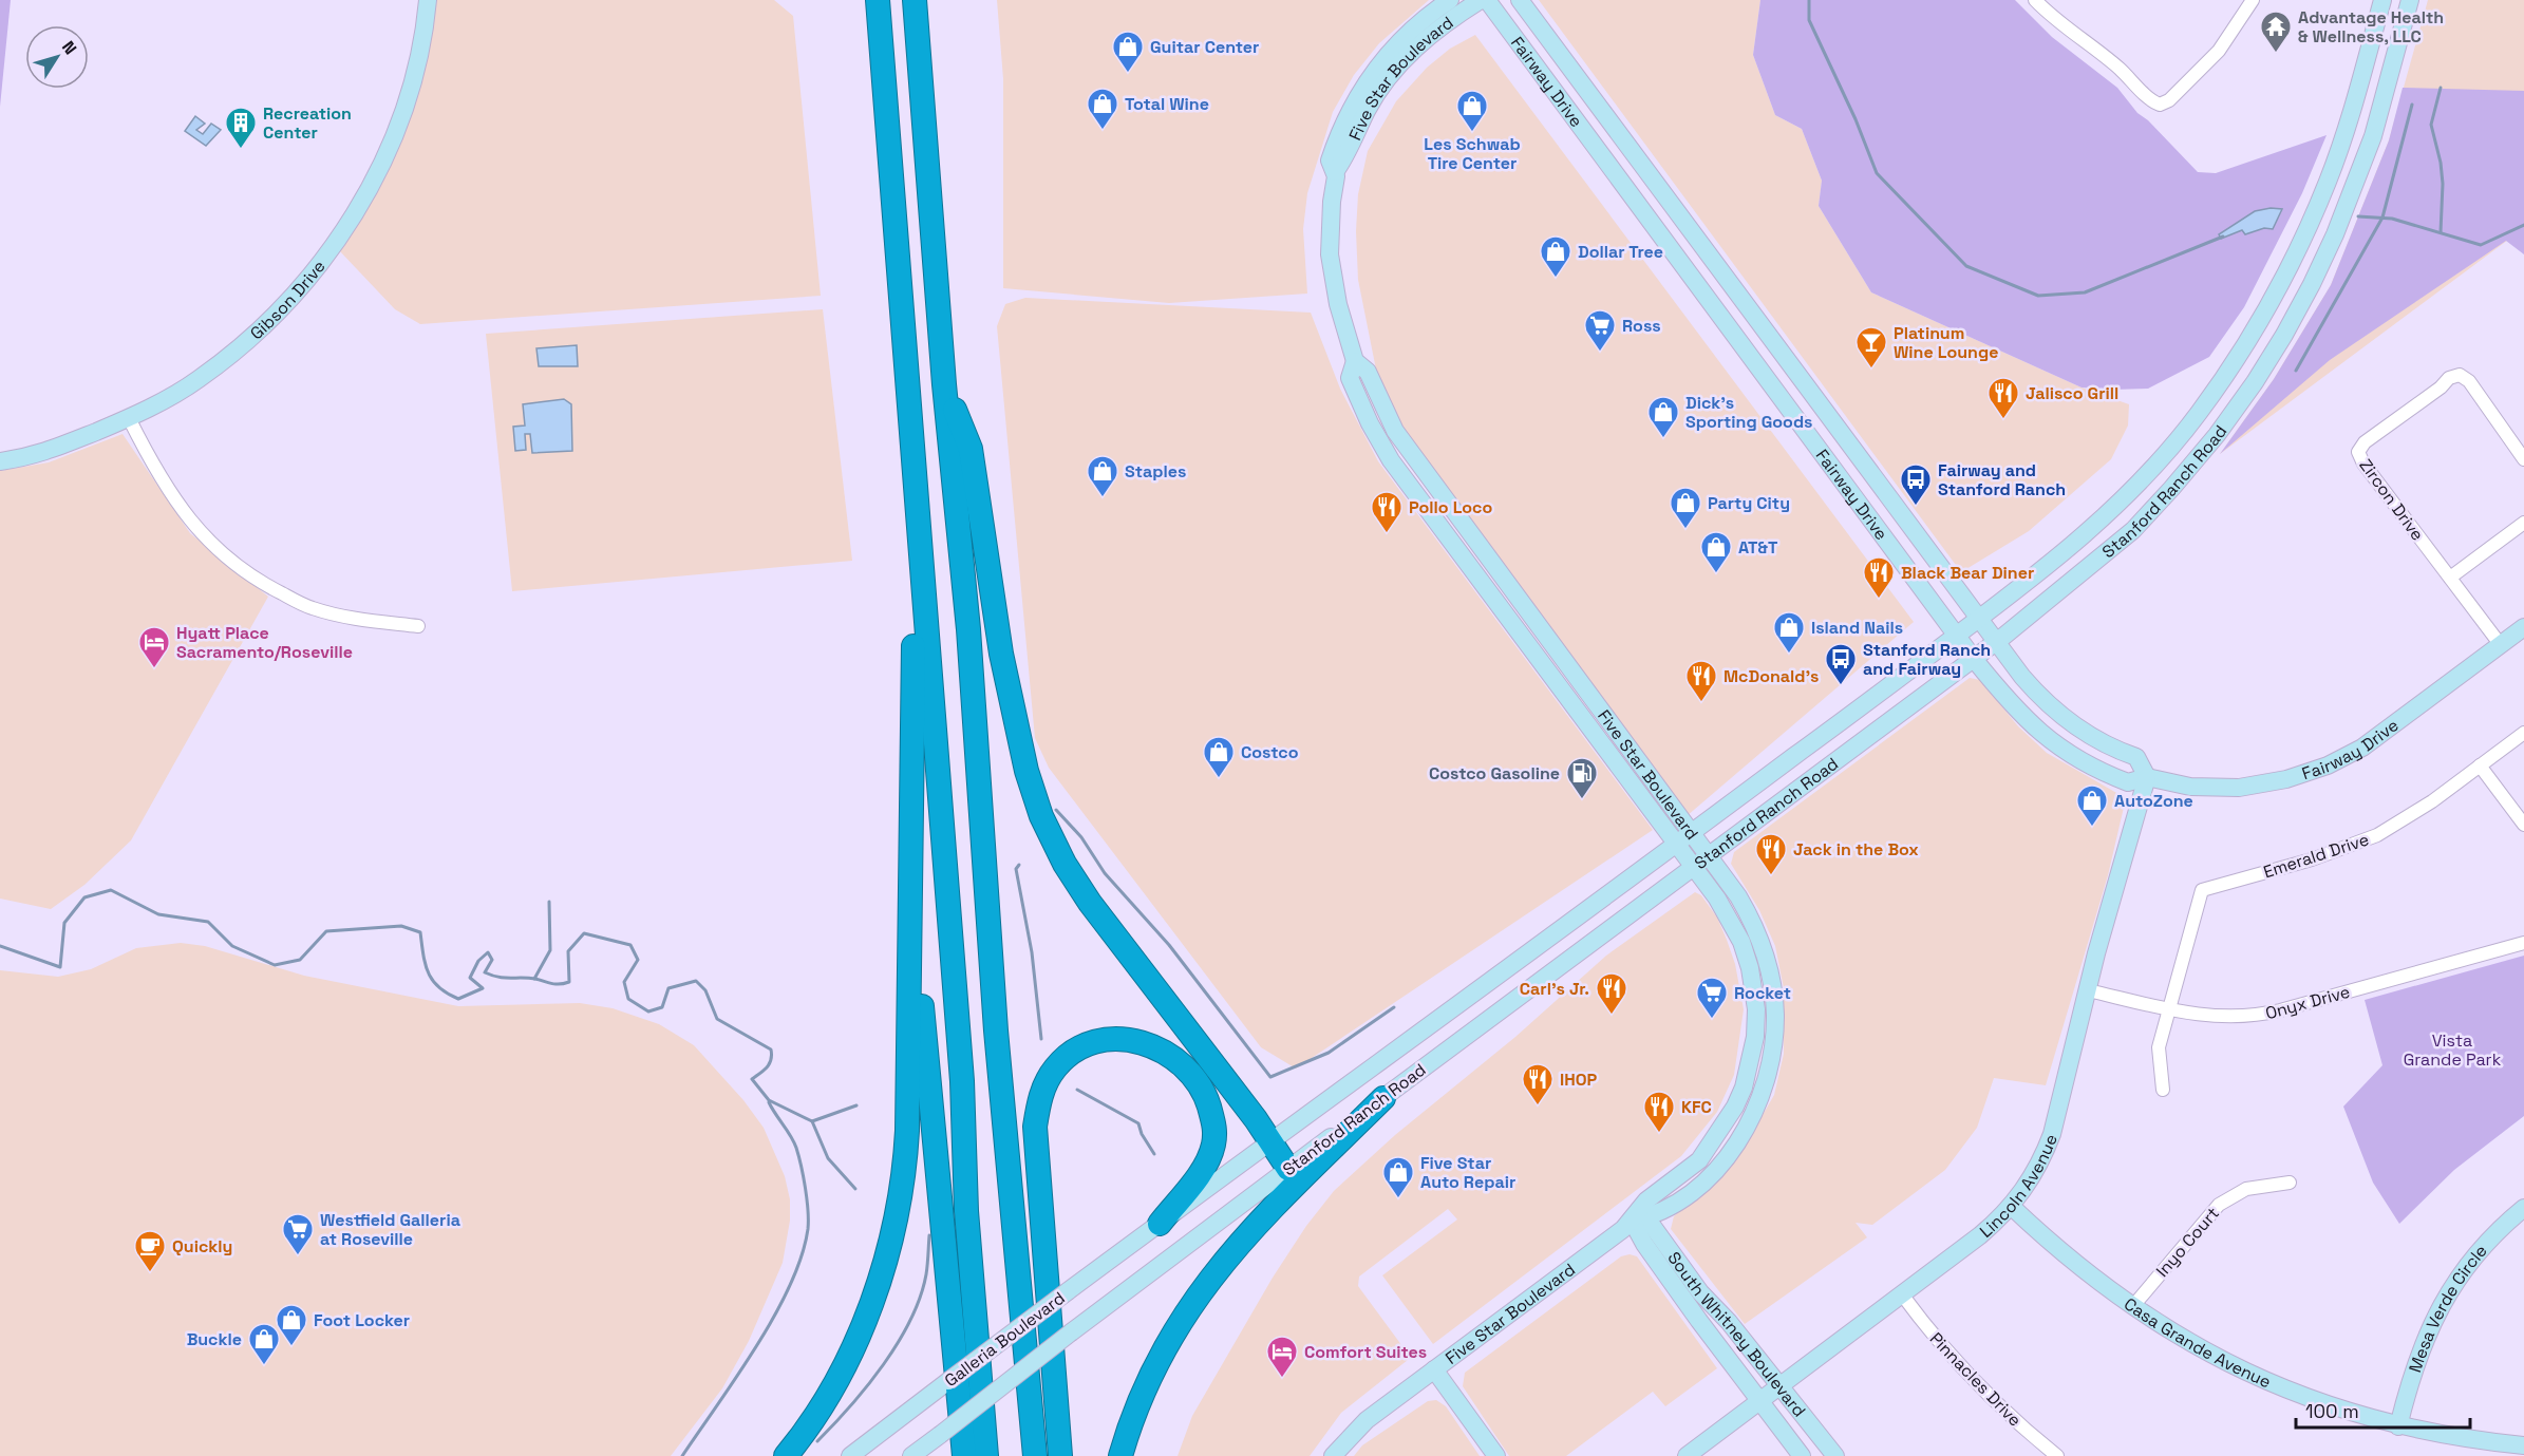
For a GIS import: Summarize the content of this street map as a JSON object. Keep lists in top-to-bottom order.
{
  "streets": {
    "street": [
      "Five Star Boulevard",
      "Fairway Drive",
      "Gibson Drive",
      "Stanford Ranch Road",
      "Zircon Drive",
      "Emerald Drive",
      "Onyx Drive",
      "Lincoln Avenue",
      "Inyo Court",
      "Mesa Verde Circle",
      "South Whitney Boulevard",
      "Galleria Boulevard",
      "Casa Grande Avenue",
      "Pinnacles Drive"
    ]
  },
  "crossings": [
    ["Five Star Boulevard", "Stanford Ranch Road"],
    ["Five Star Boulevard", "South Whitney Boulevard"],
    ["Fairway Drive", "Stanford Ranch Road"],
    ["Fairway Drive", "Zircon Drive"],
    ["Fairway Drive", "Lincoln Avenue"],
    ["Stanford Ranch Road", "Galleria Boulevard"],
    ["Emerald Drive", "Onyx Drive"],
    ["Onyx Drive", "Lincoln Avenue"],
    ["Lincoln Avenue", "South Whitney Boulevard"],
    ["Lincoln Avenue", "Casa Grande Avenue"],
    ["Lincoln Avenue", "Pinnacles Drive"],
    ["Inyo Court", "Casa Grande Avenue"],
    ["Mesa Verde Circle", "Casa Grande Avenue"]
  ],
  "parks": ["Vista Grande Park"],
  "places": {
    "temple": ["Advantage Health & Wellness, LLC"],
    "shop": [
      "Guitar Center",
      "Total Wine",
      "Les Schwab Tire Center",
      "Dollar Tree",
      "Dick's Sporting Goods",
      "Staples",
      "Party City",
      "AT&T",
      "Island Nails",
      "Costco",
      "AutoZone",
      "Five Star Auto Repair",
      "Foot Locker",
      "Buckle"
    ],
    "building": ["Recreation Center"],
    "supermarket": ["Ross", "Rocket", "Westfield Galleria at Roseville"],
    "bar": ["Platinum Wine Lounge"],
    "restaurant": [
      "Jalisco Grill",
      "Pollo Loco",
      "Black Bear Diner",
      "McDonald's",
      "Jack in the Box",
      "Carl's Jr.",
      "IHOP",
      "KFC"
    ],
    "bus stop": ["Fairway and Stanford Ranch", "Stanford Ranch and Fairway"],
    "hotel": ["Hyatt Place Sacramento/Roseville", "Comfort Suites"],
    "fuel station": ["Costco Gasoline"],
    "cafe": ["Quickly"]
  },
  "scale_bar": "100 m",
  "north": "top right"
}
